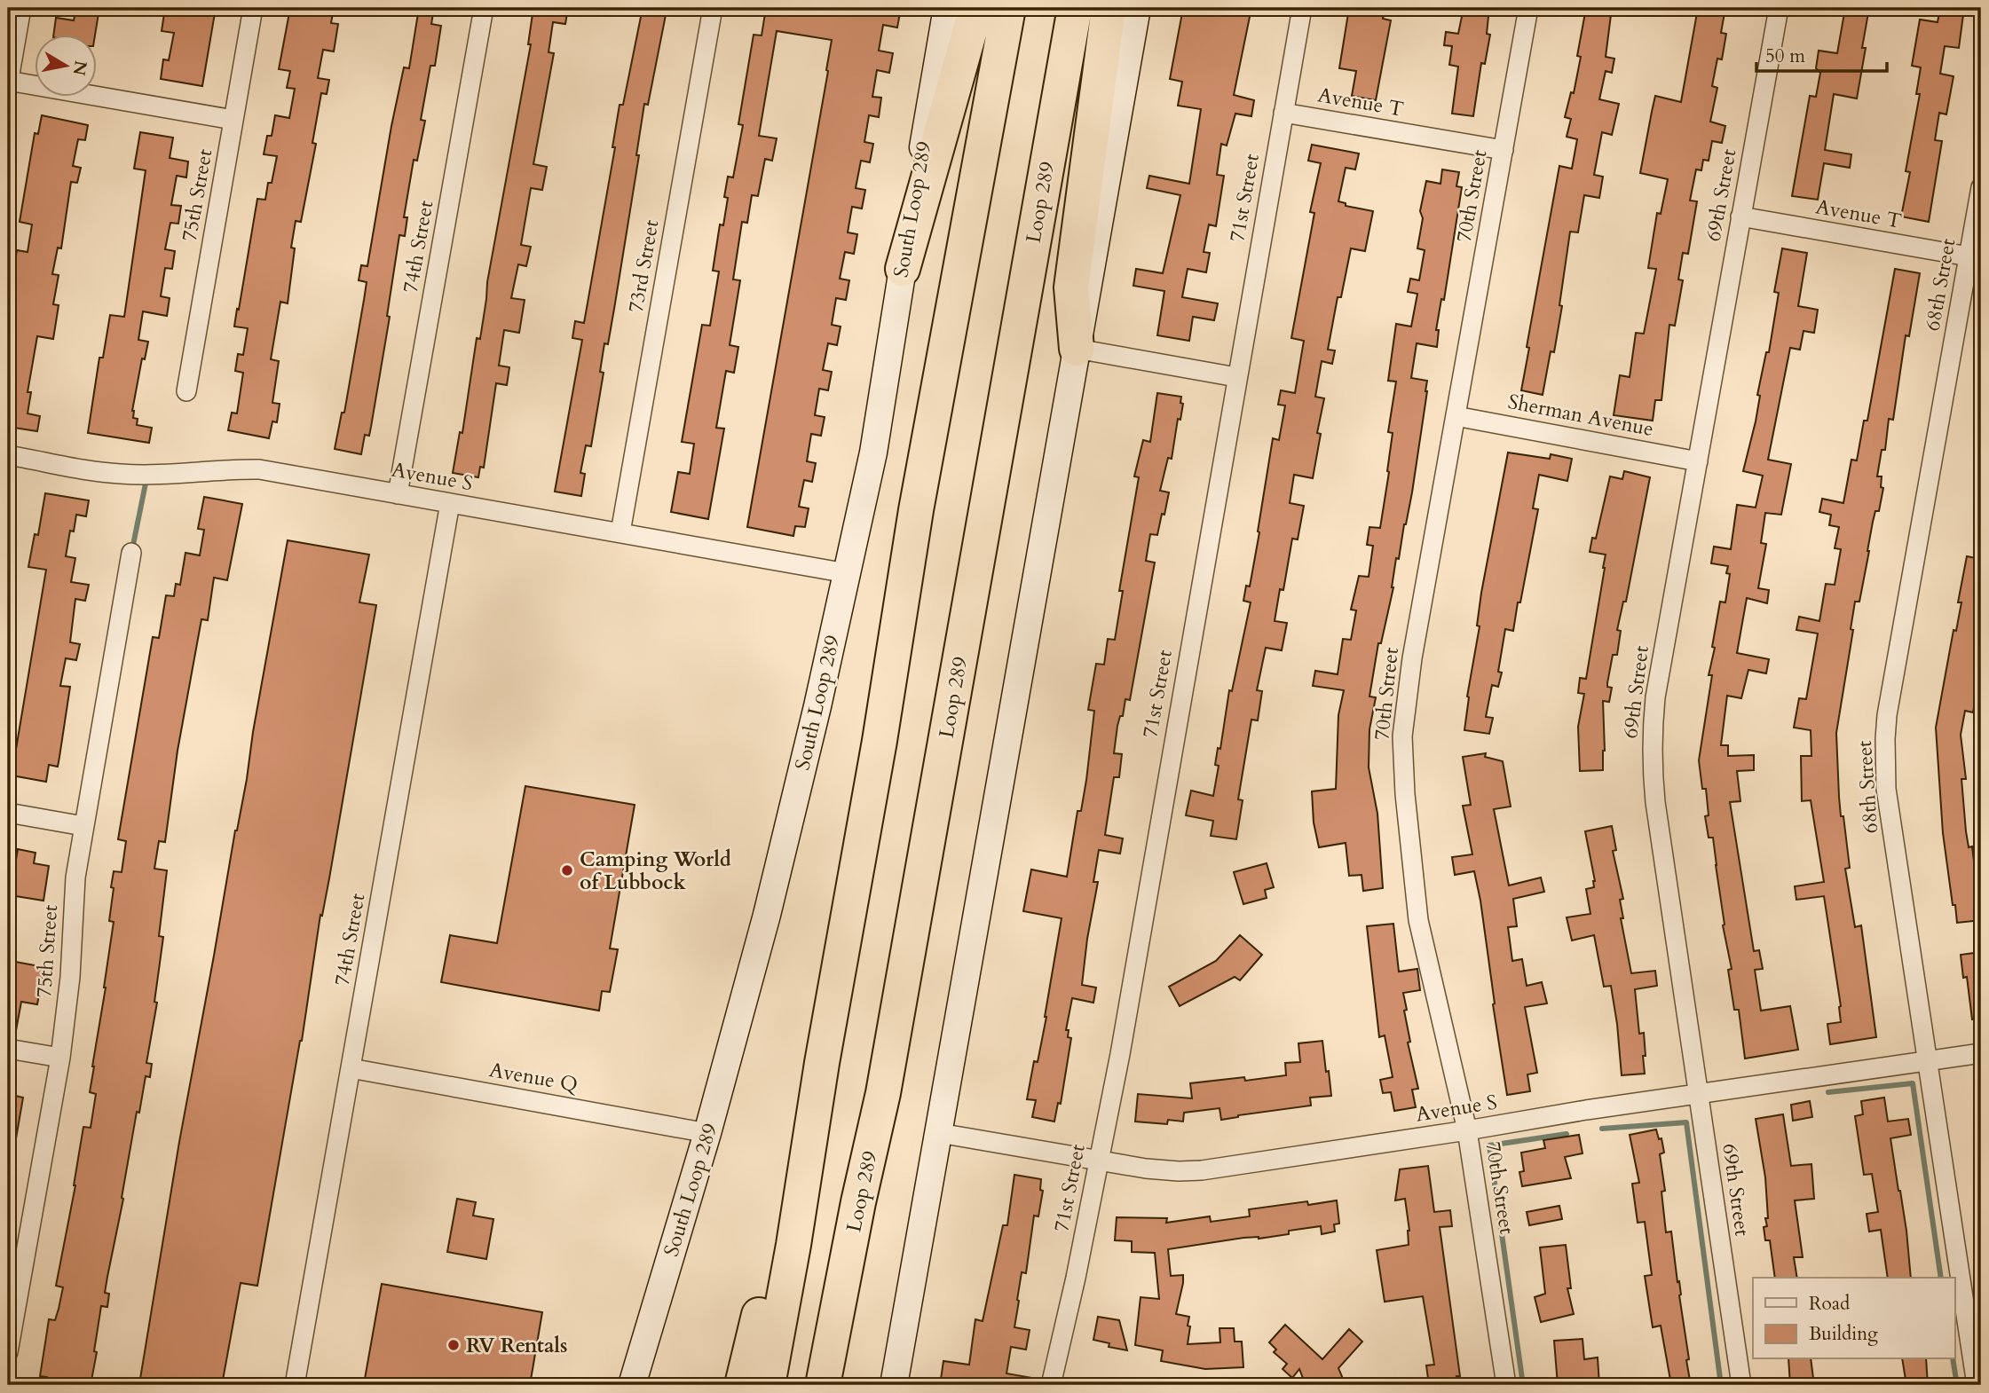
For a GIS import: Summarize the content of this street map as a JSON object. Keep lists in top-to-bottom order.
{
  "streets": {
    "highway": ["Loop 289"],
    "main road": ["South Loop 289"],
    "street": [
      "Avenue T",
      "75th Street",
      "69th Street",
      "70th Street",
      "71st Street",
      "74th Street",
      "73rd Street",
      "68th Street",
      "Sherman Avenue",
      "Avenue S",
      "Avenue Q"
    ]
  },
  "crossings": [
    ["Avenue T", "69th Street"],
    ["Avenue T", "70th Street"],
    ["Avenue T", "71st Street"],
    ["Avenue T", "68th Street"],
    ["69th Street", "Sherman Avenue"],
    ["69th Street", "Avenue S"],
    ["70th Street", "Sherman Avenue"],
    ["70th Street", "Avenue S"],
    ["71st Street", "Avenue S"],
    ["South Loop 289", "Avenue S"],
    ["South Loop 289", "Avenue Q"],
    ["74th Street", "Avenue S"],
    ["74th Street", "Avenue Q"],
    ["73rd Street", "Avenue S"],
    ["68th Street", "Avenue S"]
  ],
  "places": ["Camping World of Lubbock", "RV Rentals"],
  "legend": ["Road", "Building"],
  "scale_bar": "50 m",
  "north": "right"
}
